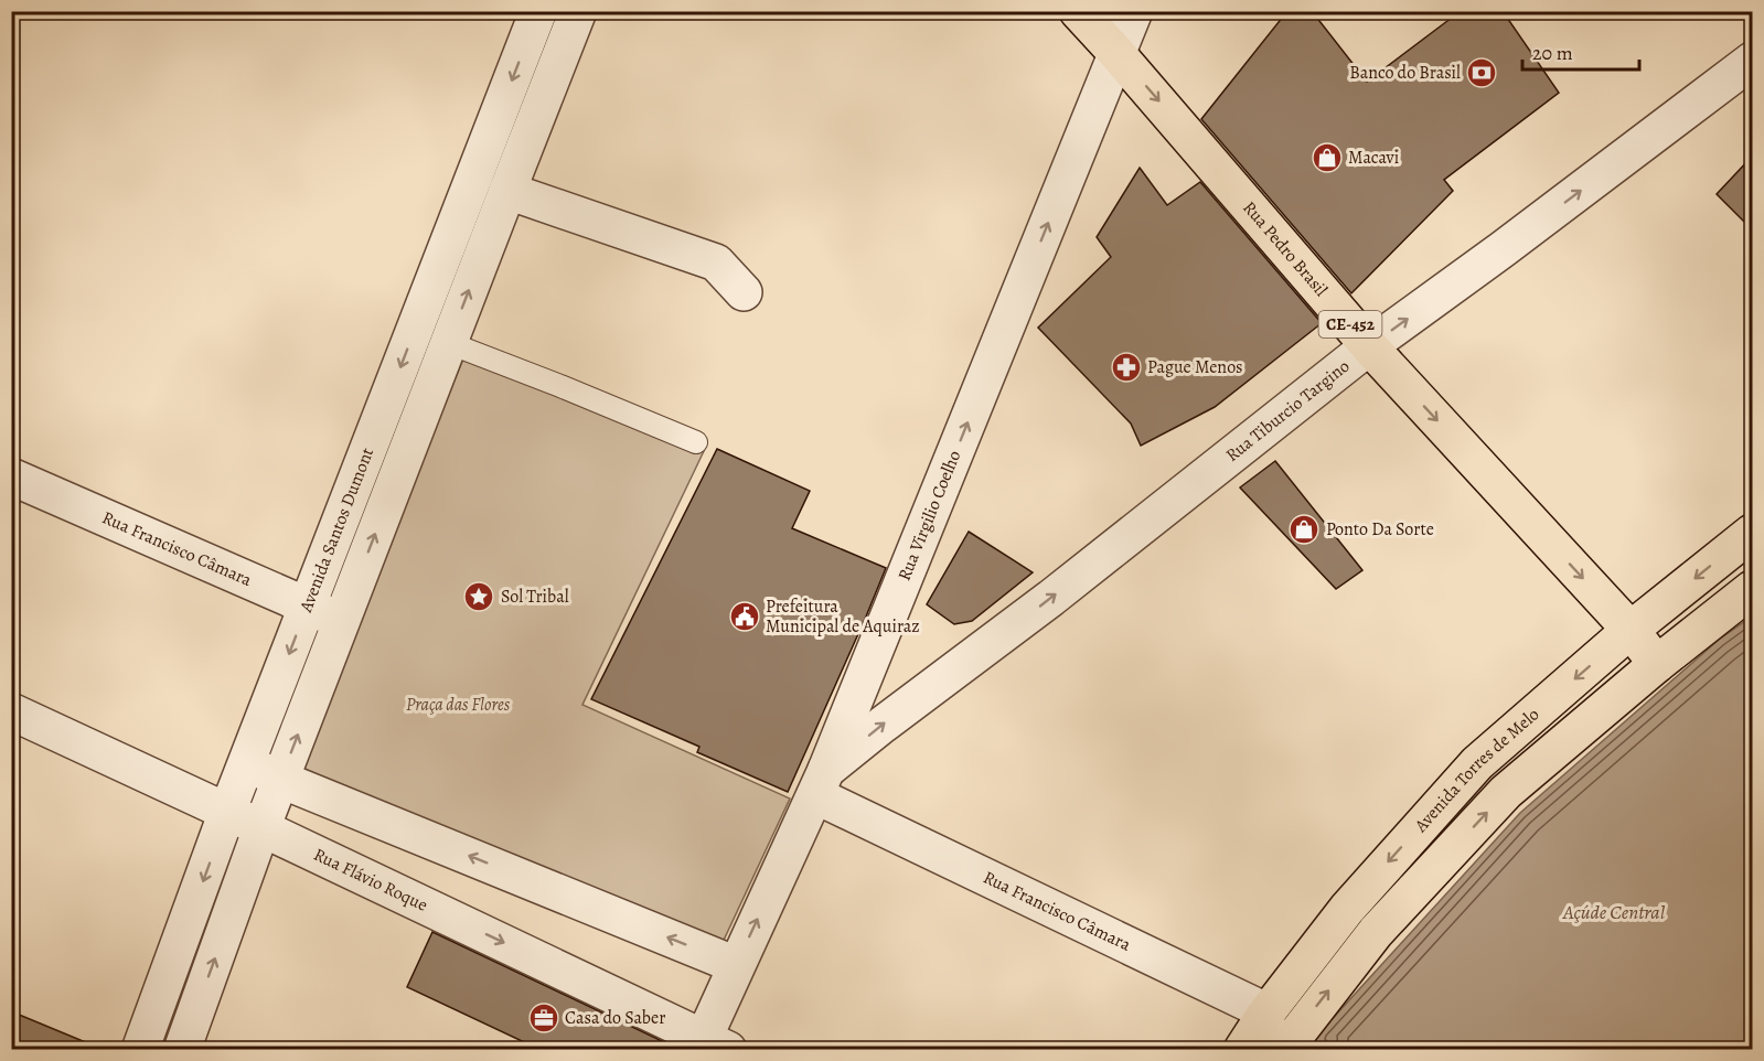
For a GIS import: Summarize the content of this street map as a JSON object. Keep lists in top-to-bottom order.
{
  "streets": {
    "main road": ["Rua Pedro Brasil", "CE-452", "Avenida Torres de Melo"],
    "street": [
      "Rua Tiburcio Targino",
      "Rua Virgilio Coelho",
      "Avenida Santos Dumont",
      "Rua Francisco Câmara",
      "Rua Flávio Roque"
    ]
  },
  "crossings": [
    ["Rua Pedro Brasil", "CE-452"],
    ["Rua Pedro Brasil", "Rua Tiburcio Targino"],
    ["Rua Pedro Brasil", "Rua Virgilio Coelho"],
    ["Rua Pedro Brasil", "Avenida Torres de Melo"],
    ["CE-452", "Avenida Torres de Melo"],
    ["Rua Tiburcio Targino", "Rua Virgilio Coelho"],
    ["Rua Tiburcio Targino", "Rua Francisco Câmara"],
    ["Rua Virgilio Coelho", "Rua Francisco Câmara"],
    ["Rua Virgilio Coelho", "Rua Flávio Roque"],
    ["Avenida Santos Dumont", "Rua Francisco Câmara"],
    ["Avenida Santos Dumont", "Rua Flávio Roque"],
    ["Rua Francisco Câmara", "Avenida Torres de Melo"]
  ],
  "one_way": ["Rua Pedro Brasil", "Rua Tiburcio Targino", "Rua Virgilio Coelho"],
  "water": ["Açúde Central"],
  "parks": ["Praça das Flores"],
  "places": {
    "bank": ["Banco do Brasil"],
    "shop": ["Macavi", "Ponto Da Sorte"],
    "pharmacy": ["Pague Menos"],
    "place": ["Sol Tribal"],
    "public building": ["Prefeitura Municipal de Aquiraz"],
    "office": ["Casa do Saber"]
  },
  "scale_bar": "20 m"
}
